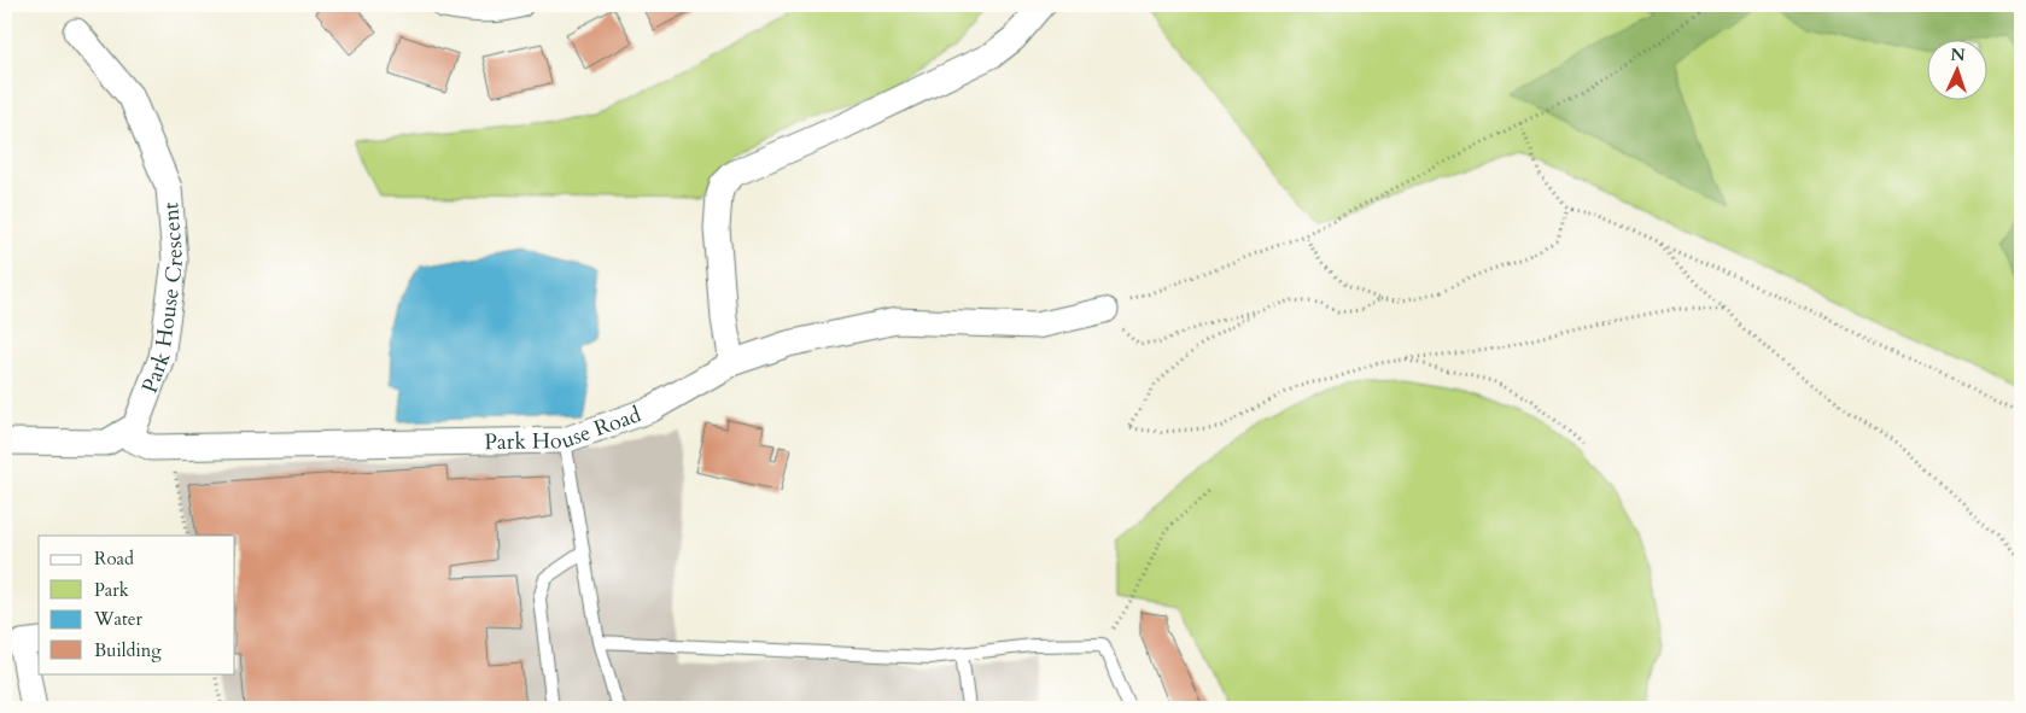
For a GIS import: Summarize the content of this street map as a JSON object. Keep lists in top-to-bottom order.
{
  "streets": {
    "street": ["Park House Crescent", "Park House Road"]
  },
  "crossings": [
    ["Park House Crescent", "Park House Road"]
  ],
  "legend": [
    "Road",
    "Park",
    "Water",
    "Building"
  ],
  "north": "top"
}
